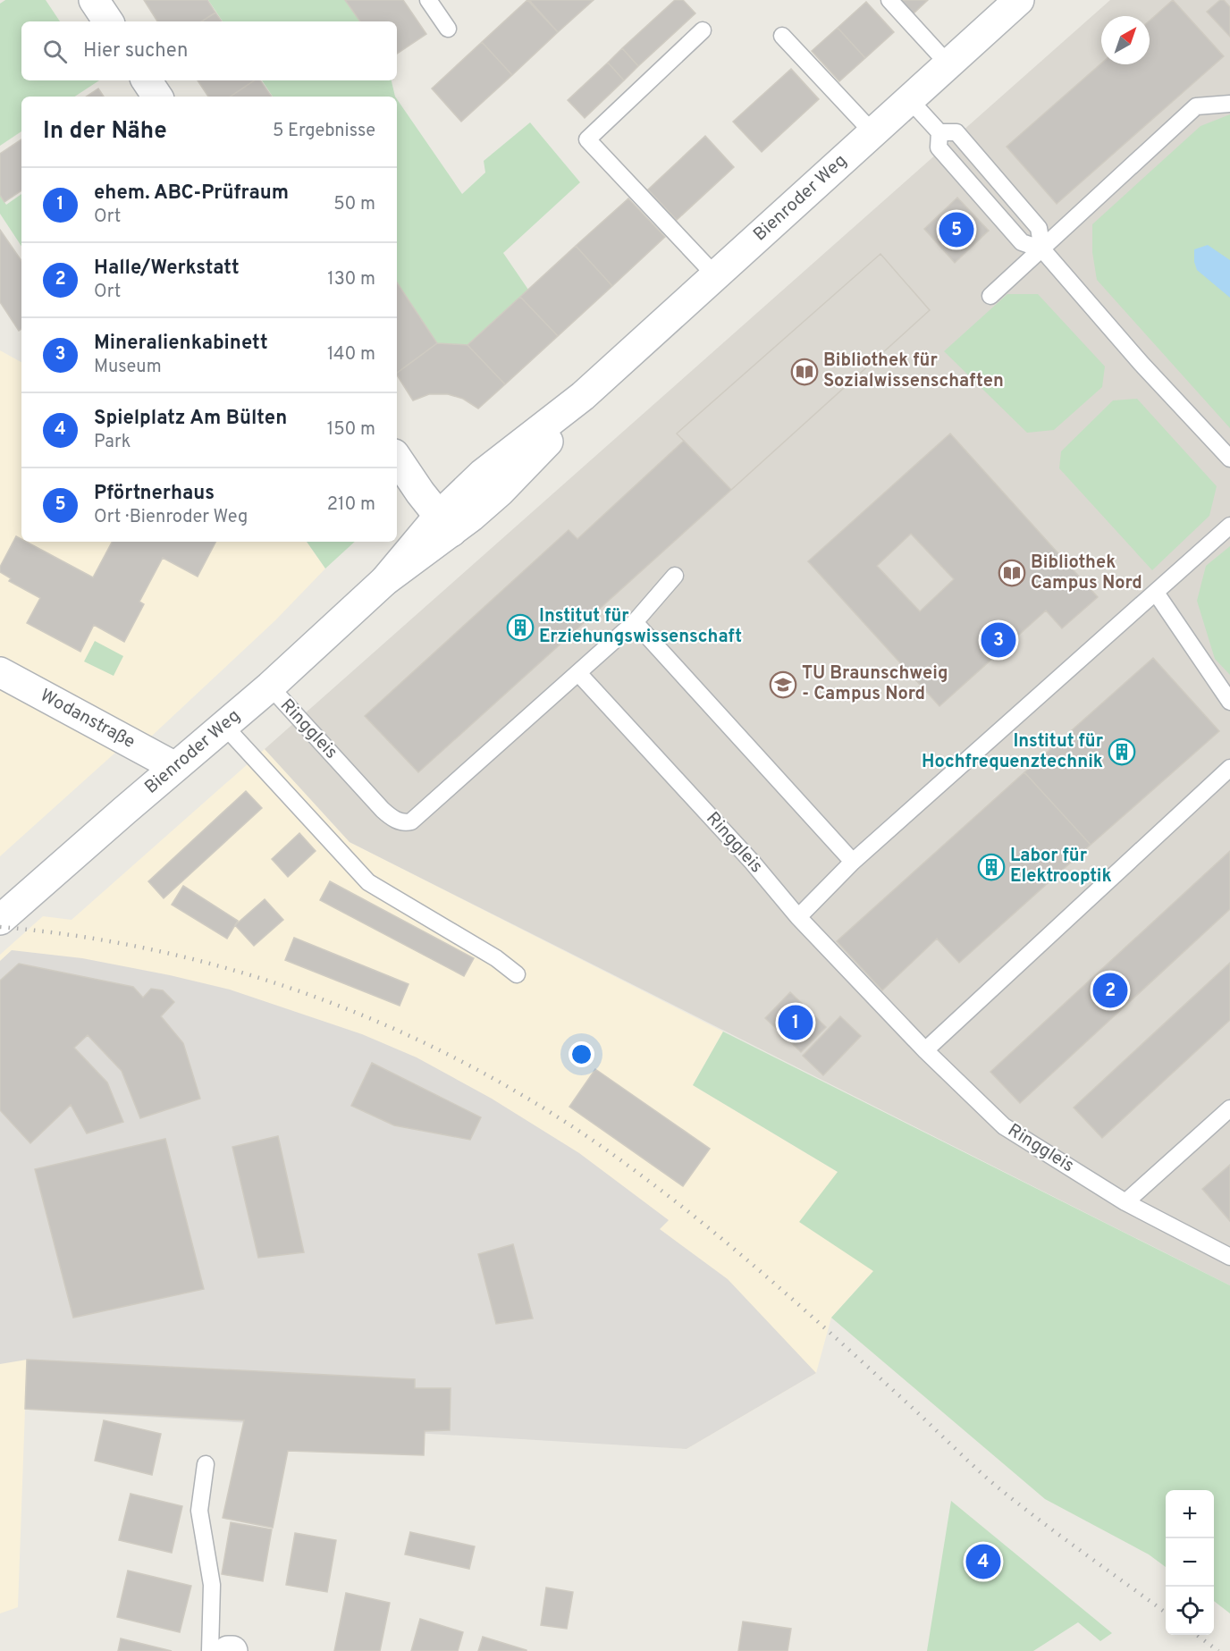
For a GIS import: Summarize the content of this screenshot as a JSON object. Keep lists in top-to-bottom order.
{
  "streets": {
    "main road": ["Bienroder Weg", "Wodanstraße"],
    "lane": ["Ringgleis"]
  },
  "crossings": [
    ["Bienroder Weg", "Wodanstraße"],
    ["Bienroder Weg", "Ringgleis"]
  ],
  "places": {
    "library": ["Bibliothek für Sozialwissenschaften", "Bibliothek Campus Nord"],
    "building": ["Institut für Erziehungswissenschaft", "Institut für Hochfrequenztechnik", "Labor für Elektrooptik"],
    "school or university": ["TU Braunschweig - Campus Nord"]
  },
  "north": "top right",
  "page": {
    "search": "Hier suchen",
    "heading": ["In der Nähe", "5 Ergebnisse"],
    "list": [
      {
        "mark": "1",
        "name": "ehem. ABC-Prüfraum",
        "note": "Ort",
        "value": "50 m"
      },
      {
        "mark": "2",
        "name": "Halle/Werkstatt",
        "note": "Ort",
        "value": "130 m"
      },
      {
        "mark": "3",
        "name": "Mineralienkabinett",
        "note": "Museum",
        "value": "140 m"
      },
      {
        "mark": "4",
        "name": "Spielplatz Am Bülten",
        "note": "Park",
        "value": "150 m"
      },
      {
        "mark": "5",
        "name": "Pförtnerhaus",
        "note": "Ort · Bienroder Weg",
        "value": "210 m"
      }
    ],
    "pins": [
      "5",
      "3",
      "2",
      "1",
      "4"
    ],
    "map_buttons": ["+", "−"]
  }
}
